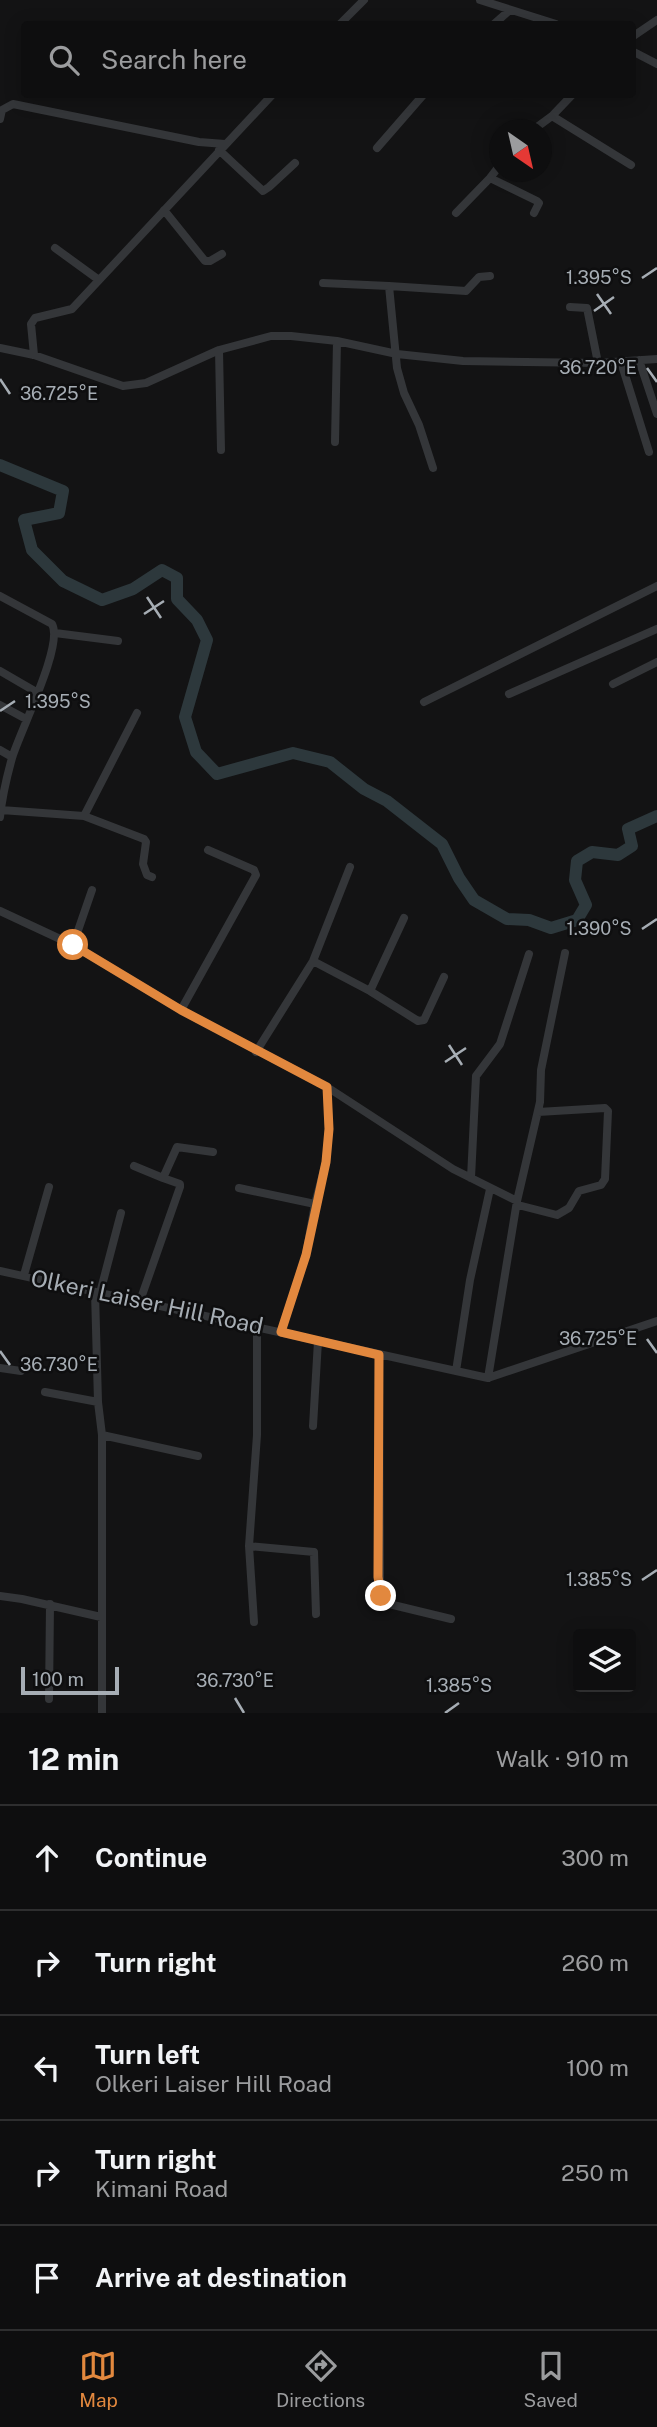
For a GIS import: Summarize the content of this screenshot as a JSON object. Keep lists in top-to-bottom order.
{
  "streets": {
    "street": ["Olkeri Laiser Hill Road"]
  },
  "scale_bar": "100 m",
  "north": "bottom right",
  "page": {
    "search": "Search here",
    "scale": "100 m",
    "heading": ["12 min", "Walk · 910 m"],
    "list": [
      ["Continue", "300 m"],
      ["Turn right", "260 m"],
      ["Turn left", "Olkeri Laiser Hill Road", "100 m"],
      ["Turn right", "Kimani Road", "250 m"],
      "Arrive at destination"
    ],
    "nav": ["Map", "Directions", "Saved"]
  },
  "coordinates": [
    "1.395°S",
    "36.720°E",
    "36.725°E",
    "1.390°S",
    "36.730°E",
    "1.385°S"
  ]
}
